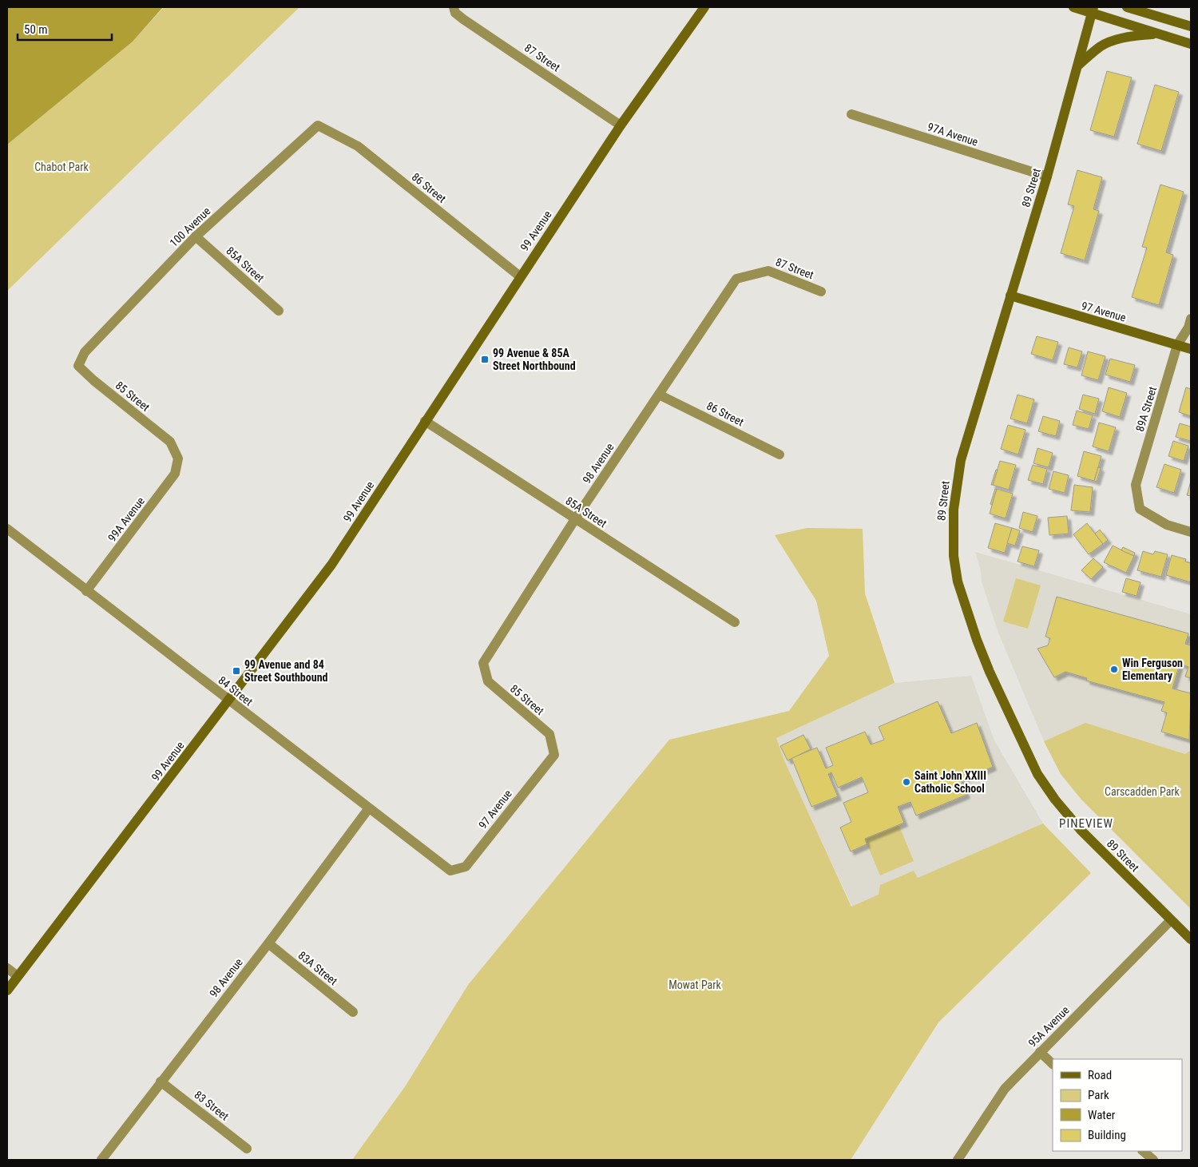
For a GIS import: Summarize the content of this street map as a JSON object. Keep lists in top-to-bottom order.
{
  "streets": {
    "street": [
      "87 Street",
      "97A Avenue",
      "86 Street",
      "89 Street",
      "100 Avenue",
      "99 Avenue",
      "85A Street",
      "97 Avenue",
      "85 Street",
      "89A Street",
      "98 Avenue",
      "99A Avenue",
      "84 Street",
      "83A Street",
      "95A Avenue",
      "83 Street"
    ]
  },
  "crossings": [
    ["87 Street", "99 Avenue"],
    ["87 Street", "98 Avenue"],
    ["97A Avenue", "89 Street"],
    ["86 Street", "100 Avenue"],
    ["86 Street", "99 Avenue"],
    ["86 Street", "98 Avenue"],
    ["89 Street", "97 Avenue"],
    ["89 Street", "95A Avenue"],
    ["100 Avenue", "85A Street"],
    ["100 Avenue", "85 Street"],
    ["99 Avenue", "85A Street"],
    ["99 Avenue", "84 Street"],
    ["85A Street", "98 Avenue"],
    ["97 Avenue", "85 Street"],
    ["97 Avenue", "89A Street"],
    ["97 Avenue", "84 Street"],
    ["85 Street", "98 Avenue"],
    ["85 Street", "99A Avenue"],
    ["98 Avenue", "84 Street"],
    ["98 Avenue", "83A Street"],
    ["98 Avenue", "83 Street"],
    ["99A Avenue", "84 Street"]
  ],
  "districts": ["PINEVIEW"],
  "parks": ["Chabot Park", "Carscadden Park", "Mowat Park"],
  "places": {
    "transit": ["99 Avenue & 85A Street Northbound", "99 Avenue and 84 Street Southbound"],
    "other": ["Win Ferguson Elementary", "Saint John XXIII Catholic School"]
  },
  "legend": [
    "Road",
    "Park",
    "Water",
    "Building"
  ],
  "scale_bar": "50 m"
}
